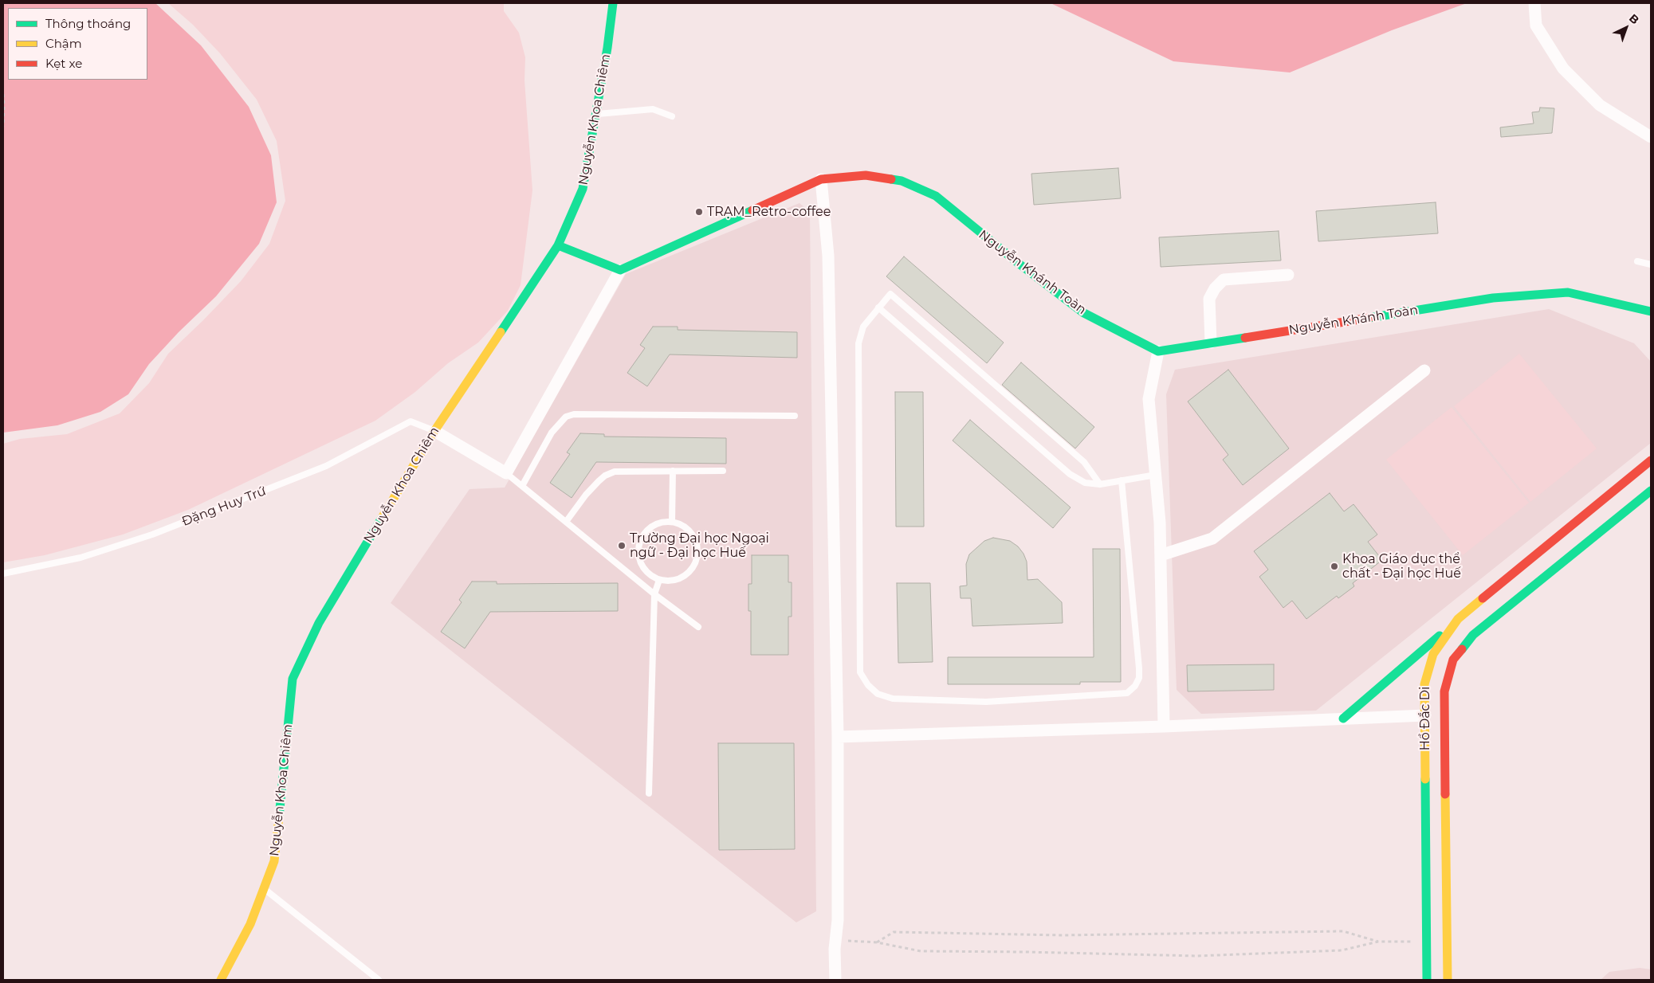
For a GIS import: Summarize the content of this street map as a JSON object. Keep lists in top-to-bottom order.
{
  "streets": {
    "street": ["Nguyễn Khoa Chiêm", "Nguyễn Khánh Toàn", "Hồ Đắc Di"],
    "lane": ["Đặng Huy Trứ"]
  },
  "crossings": [
    ["Nguyễn Khoa Chiêm", "Đặng Huy Trứ"]
  ],
  "places": ["TRẠM_Retro-coffee", "Trường Đại học Ngoại ngữ - Đại học Huế", "Khoa Giáo dục thể chất - Đại học Huế"],
  "legend": ["Thông thoáng", "Chậm", "Kẹt xe"],
  "north": "top right"
}
